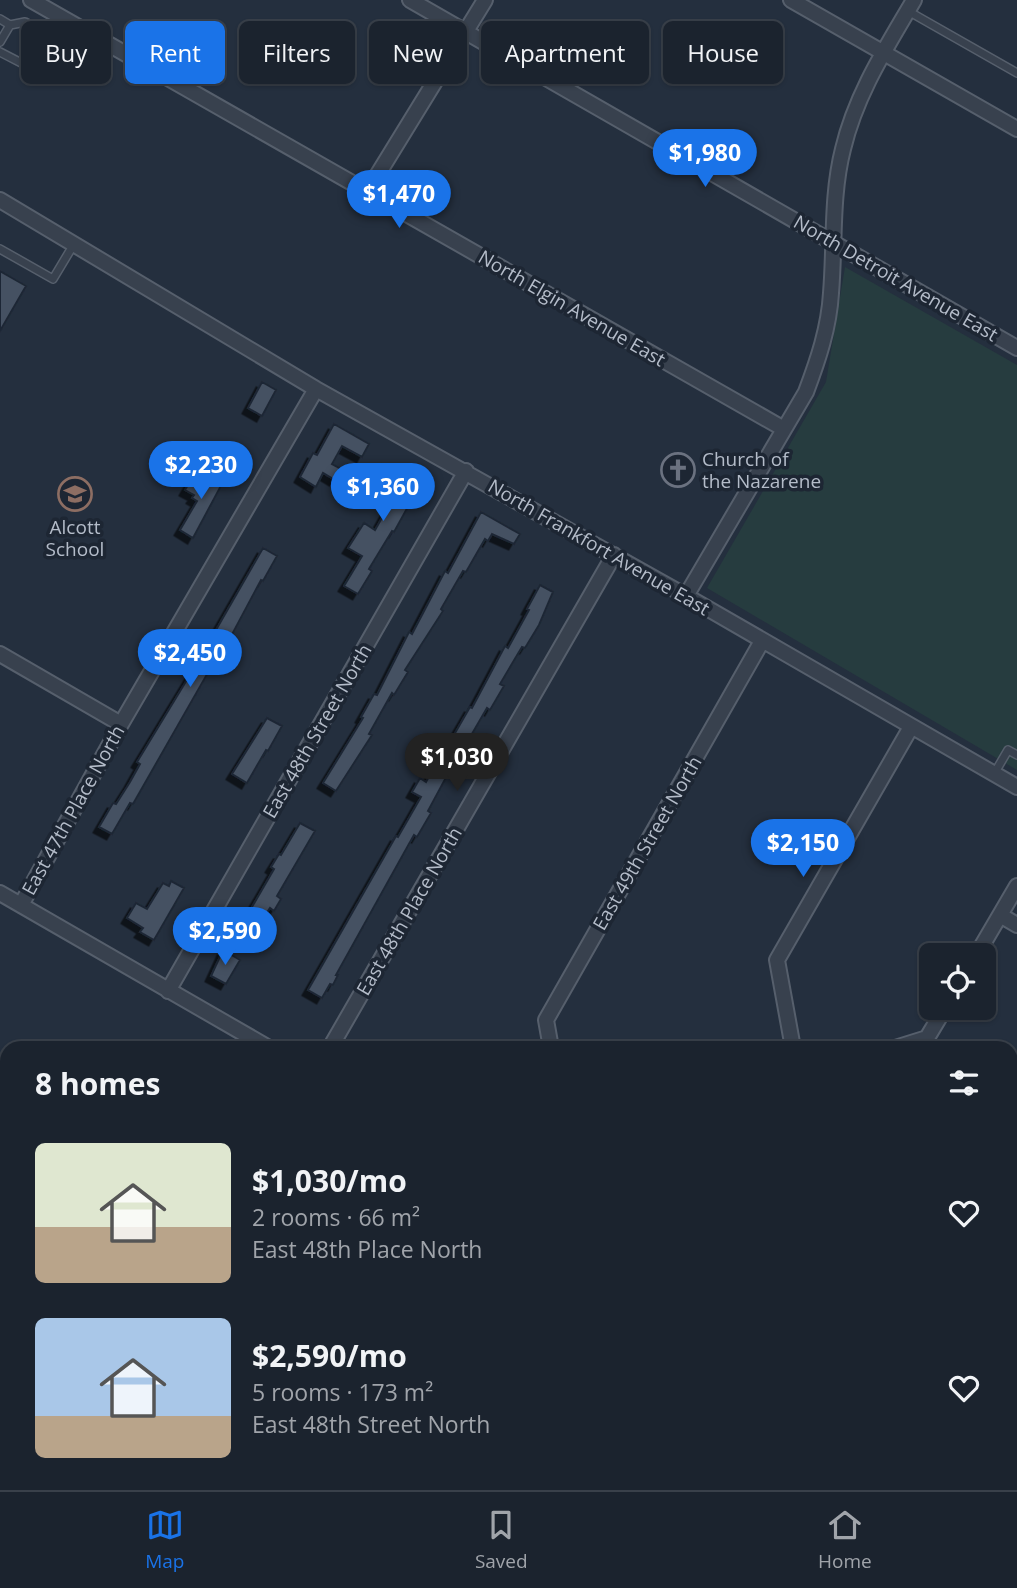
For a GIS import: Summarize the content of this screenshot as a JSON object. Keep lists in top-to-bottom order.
{
  "streets": {
    "street": [
      "North Detroit Avenue East",
      "North Elgin Avenue East",
      "North Frankfort Avenue East",
      "East 48th Street North",
      "East 47th Place North",
      "East 49th Street North",
      "East 48th Place North"
    ]
  },
  "crossings": [
    ["North Frankfort Avenue East", "East 48th Street North"],
    ["North Frankfort Avenue East", "East 47th Place North"],
    ["North Frankfort Avenue East", "East 49th Street North"],
    ["North Frankfort Avenue East", "East 48th Place North"]
  ],
  "places": {
    "church": ["Church of the Nazarene"],
    "school or university": ["Alcott School"]
  },
  "page": {
    "chip": [
      "Buy",
      "Rent",
      "Filters",
      "New",
      "Apartment",
      "House"
    ],
    "price": [
      "$1,980",
      "$1,470",
      "$2,230",
      "$1,360",
      "$2,450",
      "$1,030",
      "$2,150",
      "$2,590"
    ],
    "heading": "8 homes",
    "list": [
      {
        "name": "$1,030/mo",
        "note": "2 rooms · 66 m² · East 48th Place North"
      },
      {
        "name": "$2,590/mo",
        "note": "5 rooms · 173 m² · East 48th Street North"
      }
    ],
    "tabs": ["Map", "Saved", "Home"]
  }
}
